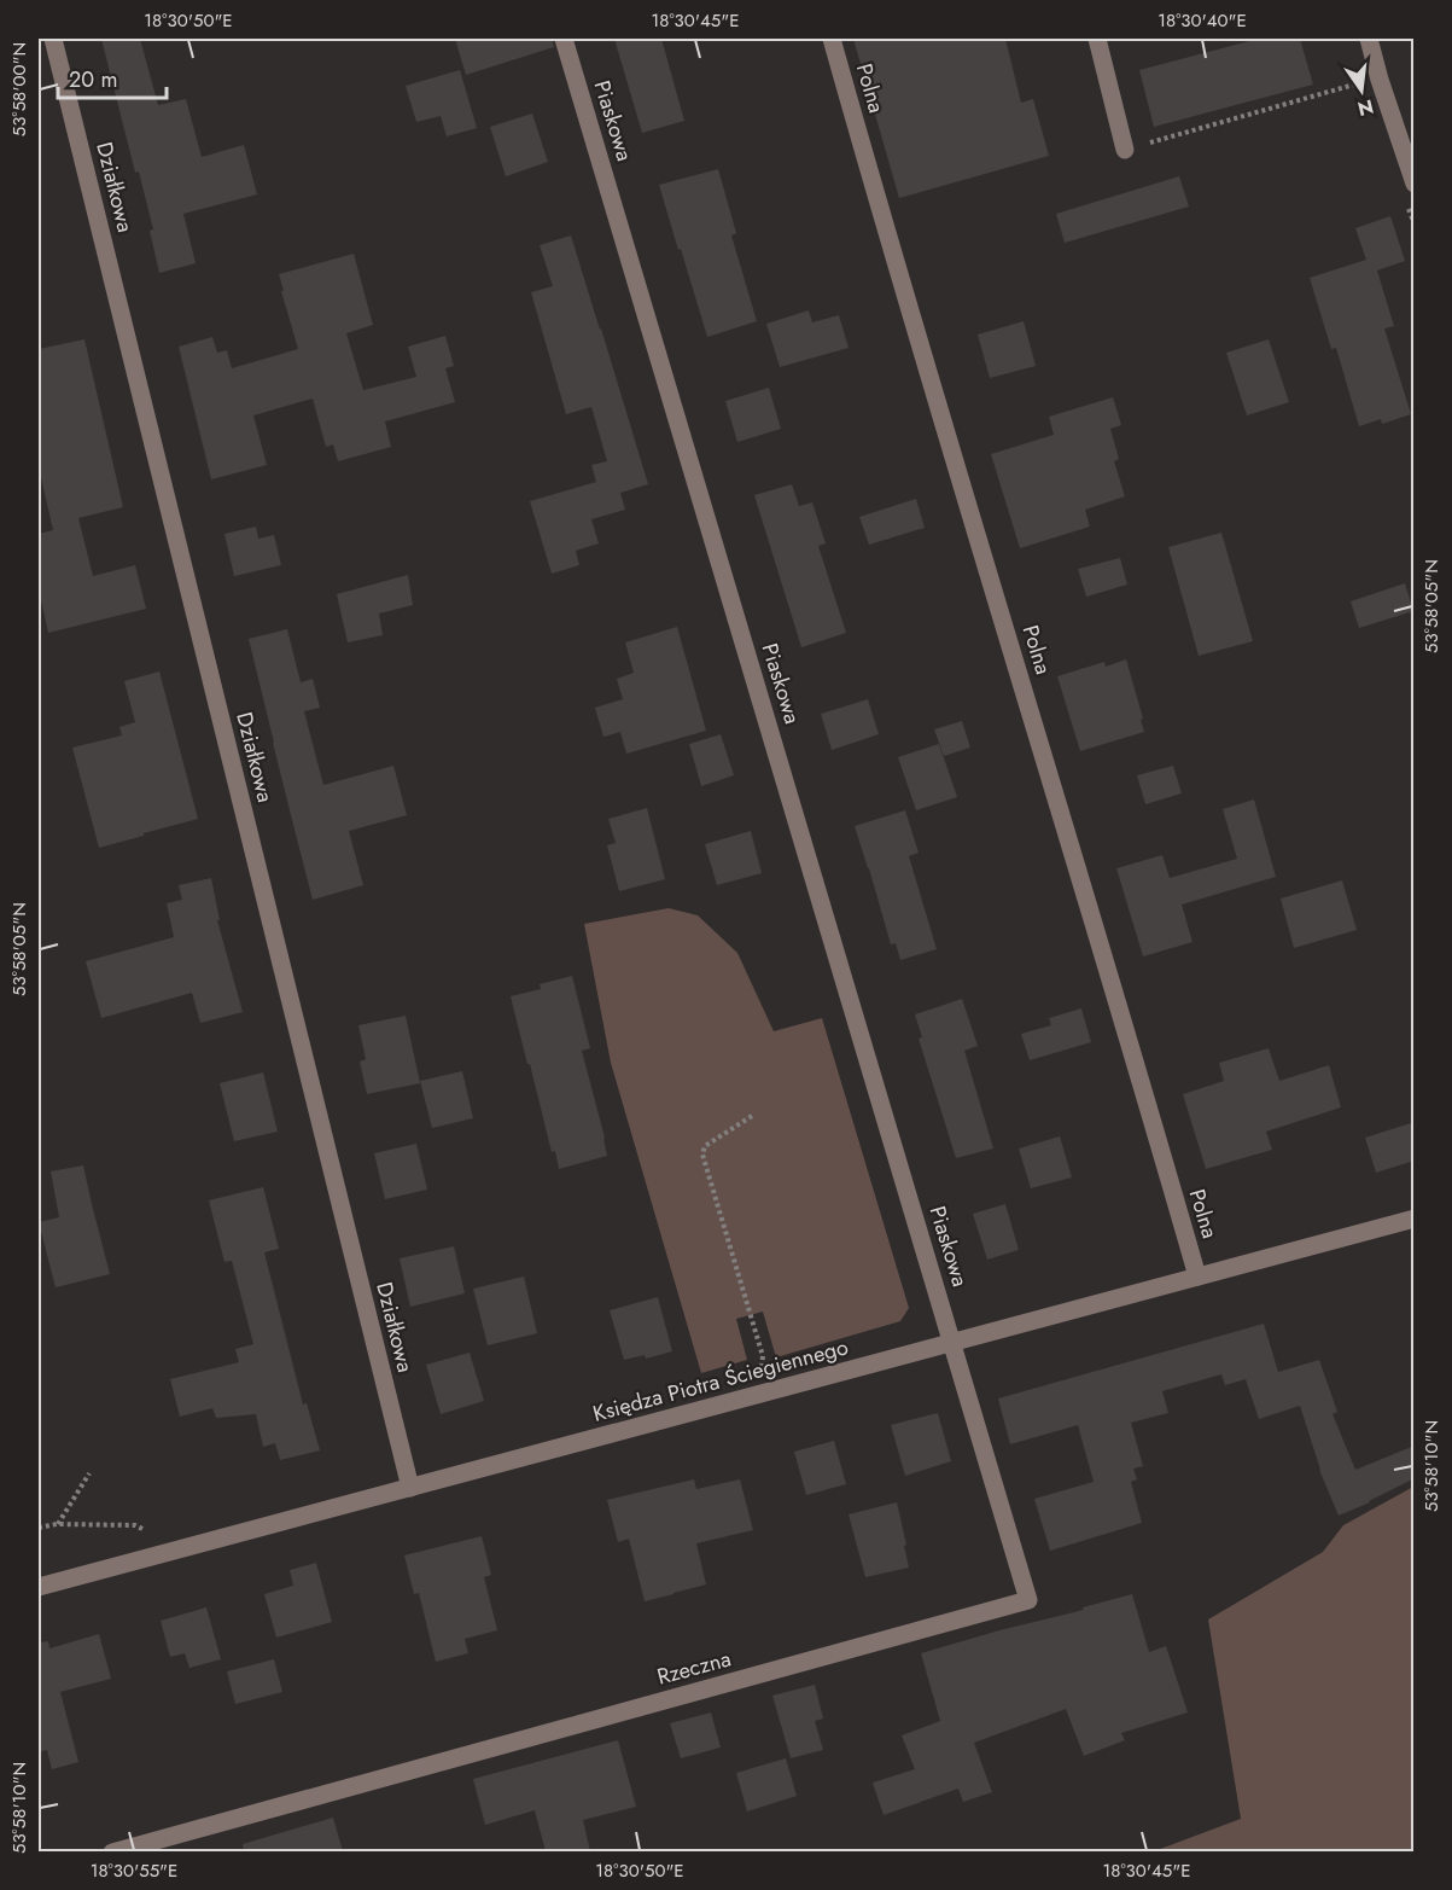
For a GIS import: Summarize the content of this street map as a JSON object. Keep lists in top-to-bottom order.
{
  "streets": {
    "street": [
      "Polna",
      "Piaskowa",
      "Działkowa",
      "Księdza Piotra Ściegiennego",
      "Rzeczna"
    ]
  },
  "crossings": [
    ["Polna", "Księdza Piotra Ściegiennego"],
    ["Piaskowa", "Księdza Piotra Ściegiennego"],
    ["Piaskowa", "Rzeczna"],
    ["Działkowa", "Księdza Piotra Ściegiennego"],
    ["Księdza Piotra Ściegiennego", "Rzeczna"]
  ],
  "scale_bar": "20 m",
  "north": "bottom",
  "coordinates": [
    "18°30'50\"E",
    "18°30'45\"E",
    "18°30'40\"E",
    "53°58'00\"N",
    "53°58'05\"N",
    "53°58'10\"N",
    "18°30'55\"E"
  ]
}
